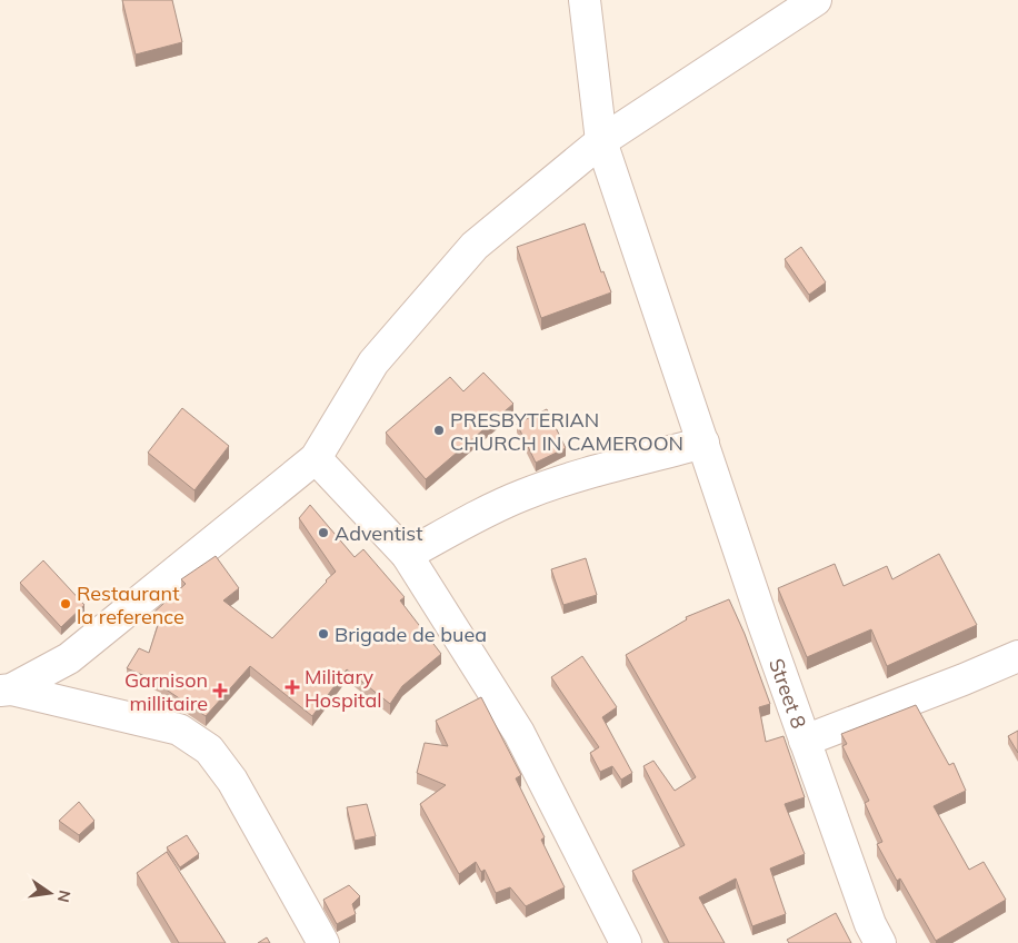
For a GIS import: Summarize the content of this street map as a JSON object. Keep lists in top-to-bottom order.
{
  "streets": {
    "street": ["Street 8"]
  },
  "places": {
    "other": [
      "PRESBYTERIAN CHURCH IN CAMEROON",
      "Adventist",
      "Restaurant la reference",
      "Brigade de buea"
    ],
    "health": ["Military Hospital", "Garnison millitaire"]
  },
  "north": "right"
}
